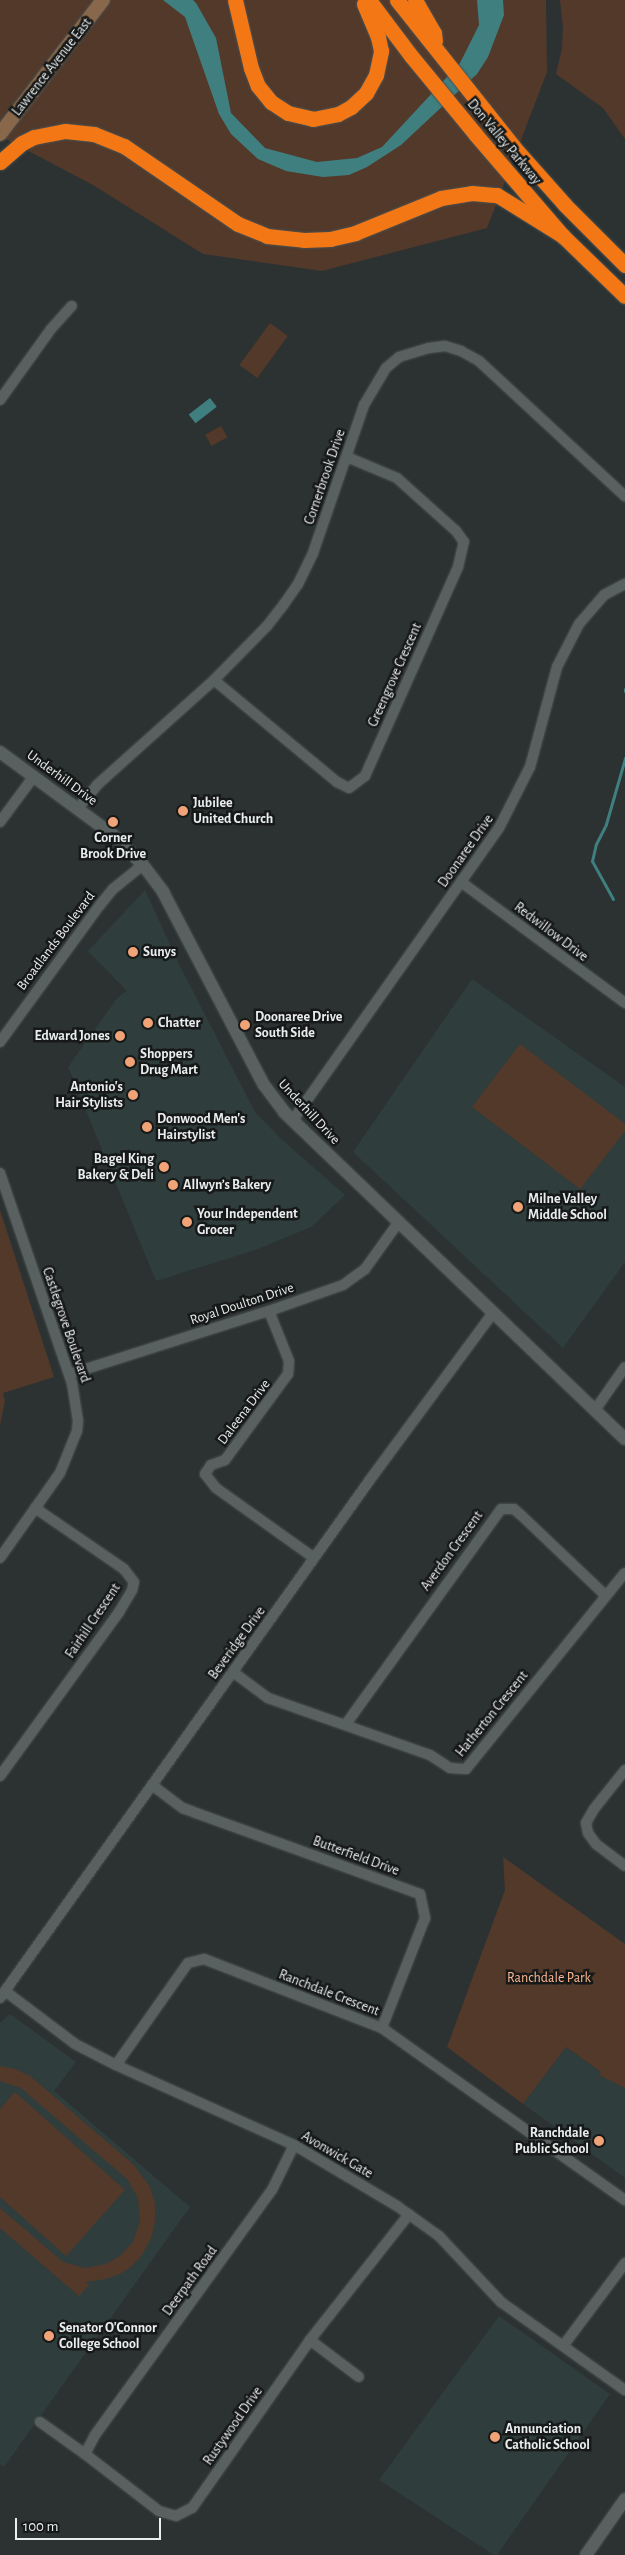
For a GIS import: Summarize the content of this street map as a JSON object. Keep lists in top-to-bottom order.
{
  "streets": {
    "highway": ["Don Valley Parkway"],
    "main road": ["Lawrence Avenue East"],
    "street": [
      "Cornerbrook Drive",
      "Greengrove Crescent",
      "Underhill Drive",
      "Doonaree Drive",
      "Redwillow Drive",
      "Broadlands Boulevard",
      "Royal Doulton Drive",
      "Castlegrove Boulevard",
      "Daleena Drive",
      "Averdon Crescent",
      "Fairhill Crescent",
      "Beveridge Drive",
      "Hatherton Crescent",
      "Butterfield Drive",
      "Ranchdale Crescent",
      "Avonwick Gate",
      "Deerpath Road",
      "Rustywood Drive"
    ]
  },
  "crossings": [
    ["Cornerbrook Drive", "Greengrove Crescent"],
    ["Cornerbrook Drive", "Underhill Drive"],
    ["Underhill Drive", "Doonaree Drive"],
    ["Underhill Drive", "Broadlands Boulevard"],
    ["Underhill Drive", "Royal Doulton Drive"],
    ["Underhill Drive", "Beveridge Drive"],
    ["Doonaree Drive", "Redwillow Drive"],
    ["Royal Doulton Drive", "Castlegrove Boulevard"],
    ["Royal Doulton Drive", "Daleena Drive"],
    ["Castlegrove Boulevard", "Fairhill Crescent"],
    ["Daleena Drive", "Beveridge Drive"],
    ["Averdon Crescent", "Hatherton Crescent"],
    ["Beveridge Drive", "Hatherton Crescent"],
    ["Beveridge Drive", "Butterfield Drive"],
    ["Beveridge Drive", "Avonwick Gate"],
    ["Butterfield Drive", "Ranchdale Crescent"],
    ["Ranchdale Crescent", "Avonwick Gate"],
    ["Avonwick Gate", "Deerpath Road"],
    ["Avonwick Gate", "Rustywood Drive"],
    ["Deerpath Road", "Rustywood Drive"]
  ],
  "parks": ["Ranchdale Park"],
  "places": [
    "Jubilee United Church",
    "Corner Brook Drive",
    "Sunys",
    "Chatter",
    "Doonaree Drive South Side",
    "Edward Jones",
    "Shoppers Drug Mart",
    "Antonio's Hair Stylists",
    "Donwood Men's Hairstylist",
    "Bagel King Bakery & Deli",
    "Allwyn’s Bakery",
    "Milne Valley Middle School",
    "Your Independent Grocer",
    "Ranchdale Public School",
    "Senator O'Connor College School",
    "Annunciation Catholic School"
  ],
  "scale_bar": "100 m"
}
